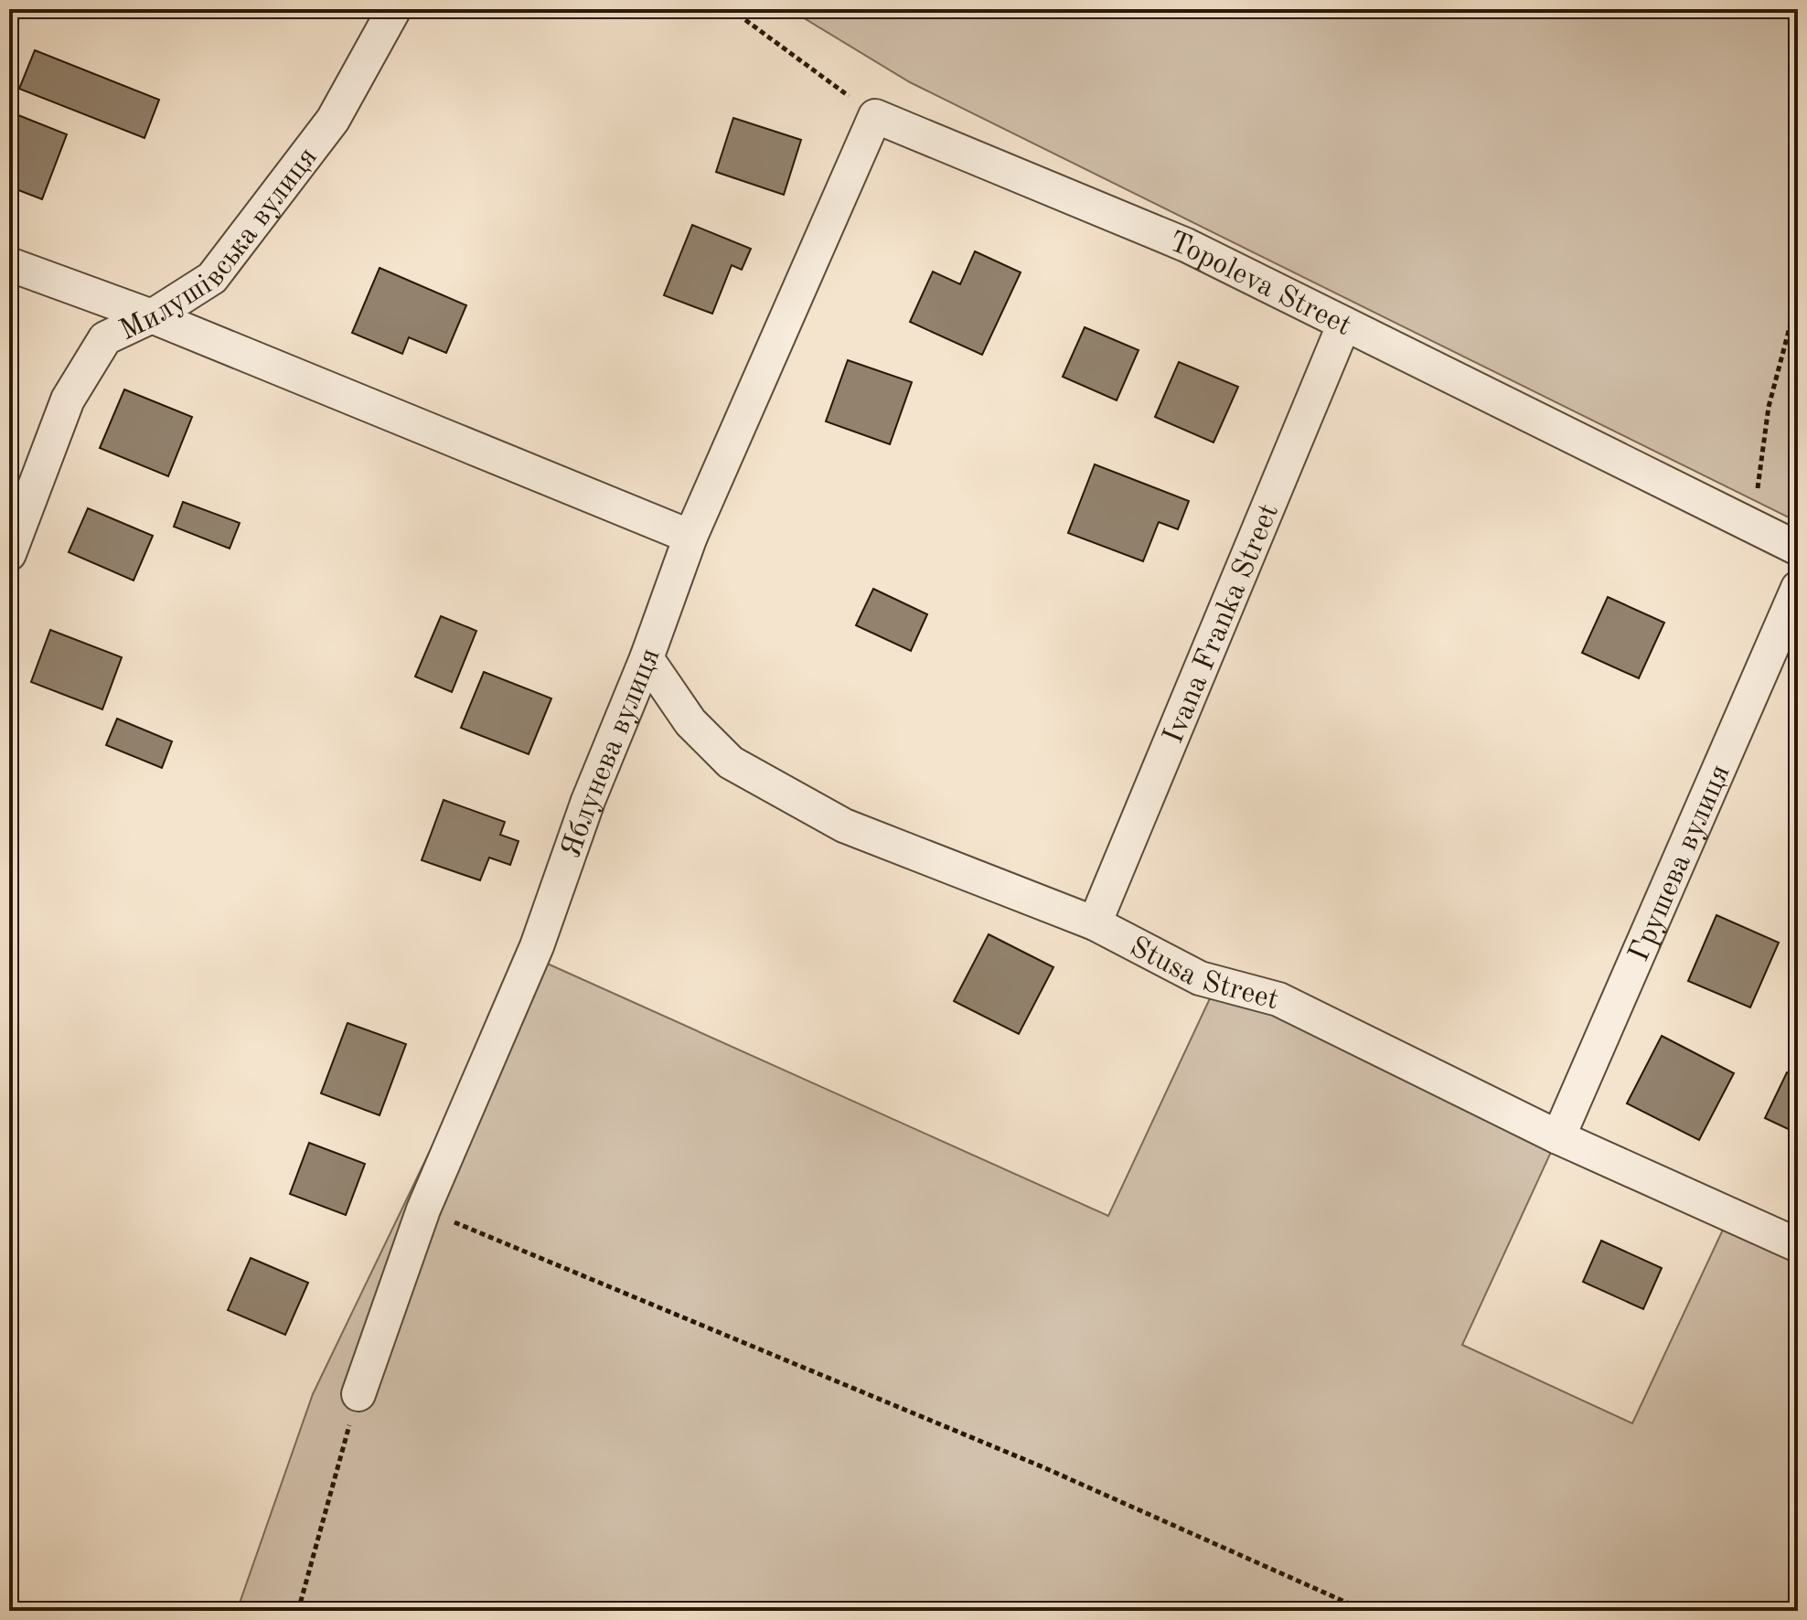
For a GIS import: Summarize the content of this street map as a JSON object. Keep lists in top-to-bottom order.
{
  "streets": {
    "street": [
      "Милушівська вулиця",
      "Topoleva Street",
      "Ivana Franka Street",
      "Яблунева вулиця",
      "Грушева вулиця",
      "Stusa Street"
    ]
  },
  "crossings": [
    ["Topoleva Street", "Ivana Franka Street"],
    ["Topoleva Street", "Яблунева вулиця"],
    ["Ivana Franka Street", "Stusa Street"],
    ["Яблунева вулиця", "Stusa Street"],
    ["Грушева вулиця", "Stusa Street"]
  ]
}
